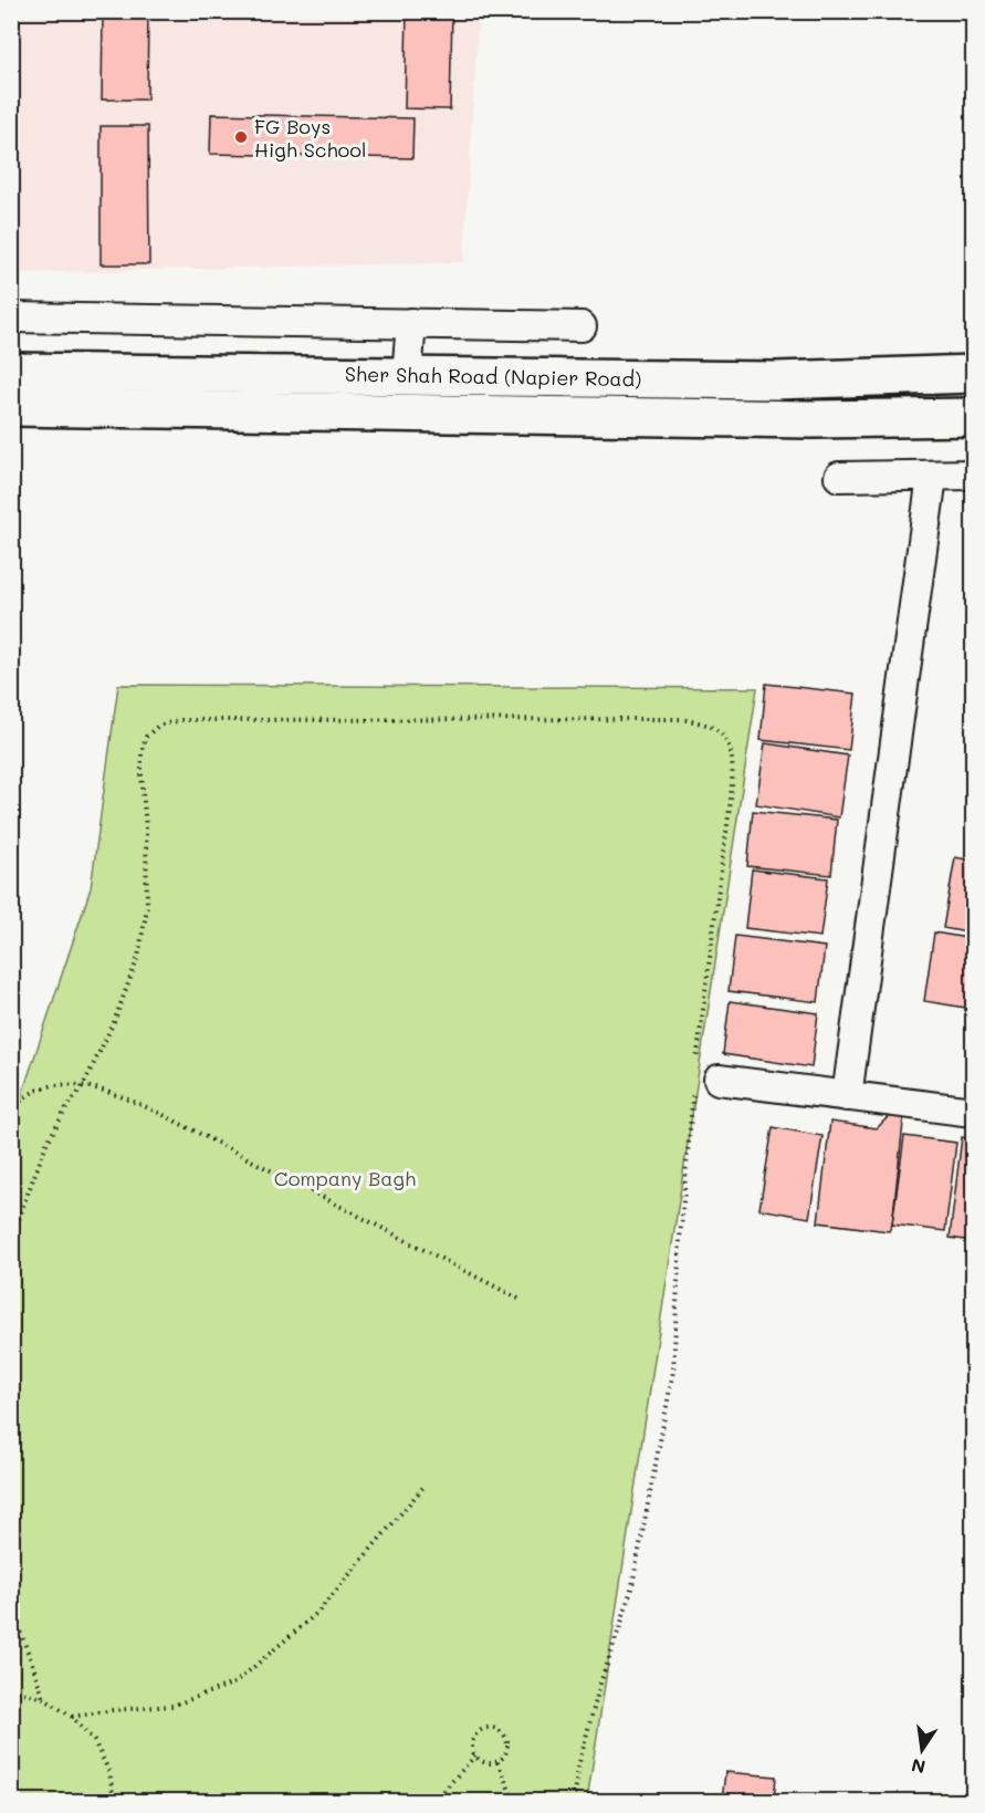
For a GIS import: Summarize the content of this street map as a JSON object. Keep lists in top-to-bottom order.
{
  "streets": {
    "main road": ["Sher Shah Road (Napier Road)"]
  },
  "parks": ["Company Bagh"],
  "places": ["FG Boys High School"],
  "north": "bottom"
}
